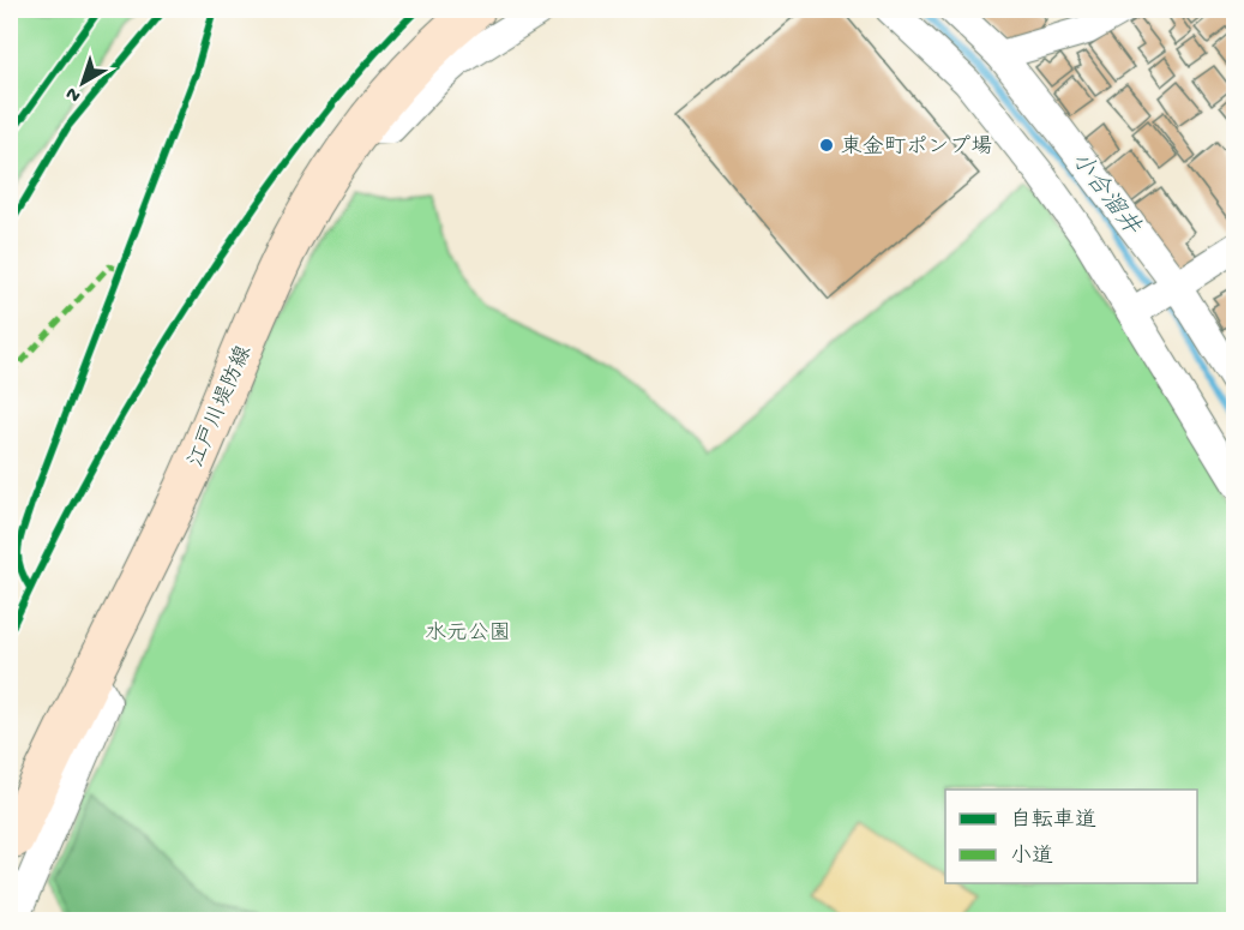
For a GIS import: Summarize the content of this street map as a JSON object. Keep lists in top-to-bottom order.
{
  "streets": {
    "main road": ["江戸川堤防線"]
  },
  "water": ["小合溜井"],
  "parks": ["水元公園"],
  "places": ["東金町ポンプ場"],
  "legend": ["自転車道", "小道"],
  "north": "bottom left"
}
